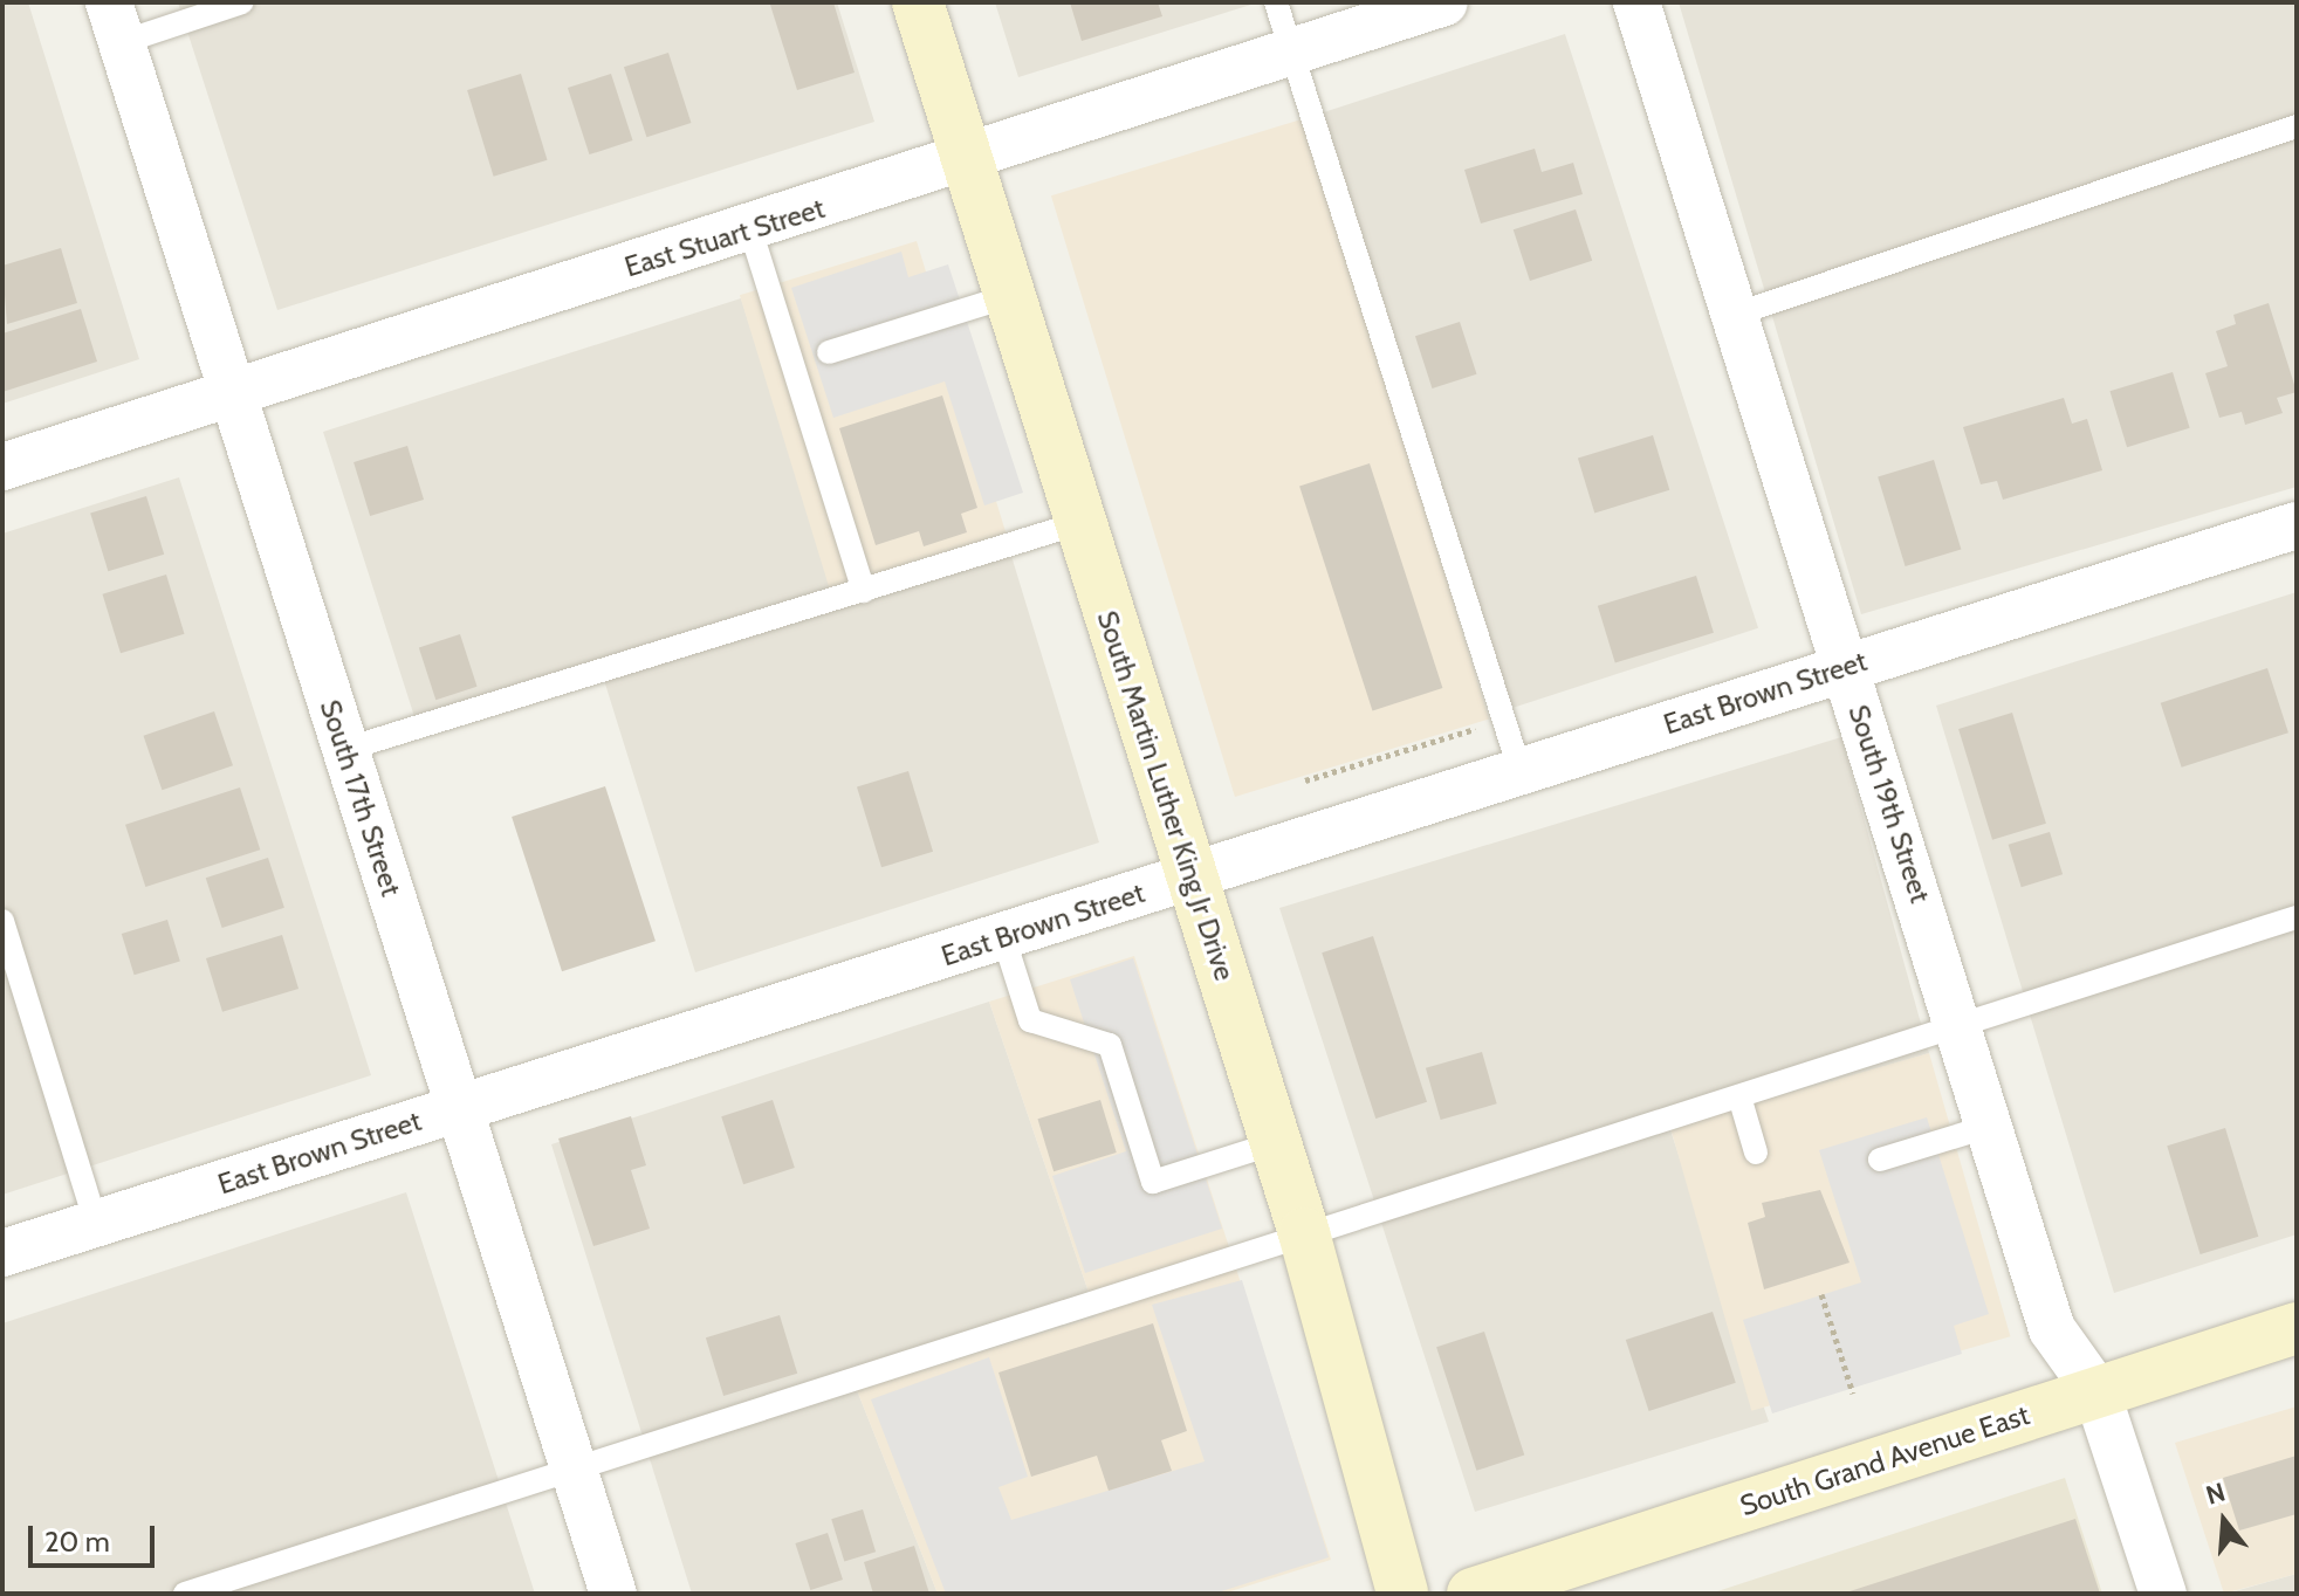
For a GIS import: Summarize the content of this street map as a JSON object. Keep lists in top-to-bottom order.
{
  "streets": {
    "street": [
      "East Stuart Street",
      "East Brown Street",
      "South Martin Luther King Jr Drive",
      "South 17th Street",
      "South 19th Street",
      "South Grand Avenue East"
    ]
  },
  "crossings": [
    ["East Stuart Street", "South Martin Luther King Jr Drive"],
    ["East Stuart Street", "South 17th Street"],
    ["East Brown Street", "South Martin Luther King Jr Drive"],
    ["East Brown Street", "South 17th Street"],
    ["East Brown Street", "South 19th Street"],
    ["South 19th Street", "South Grand Avenue East"]
  ],
  "scale_bar": "20 m",
  "north": "top"
}
